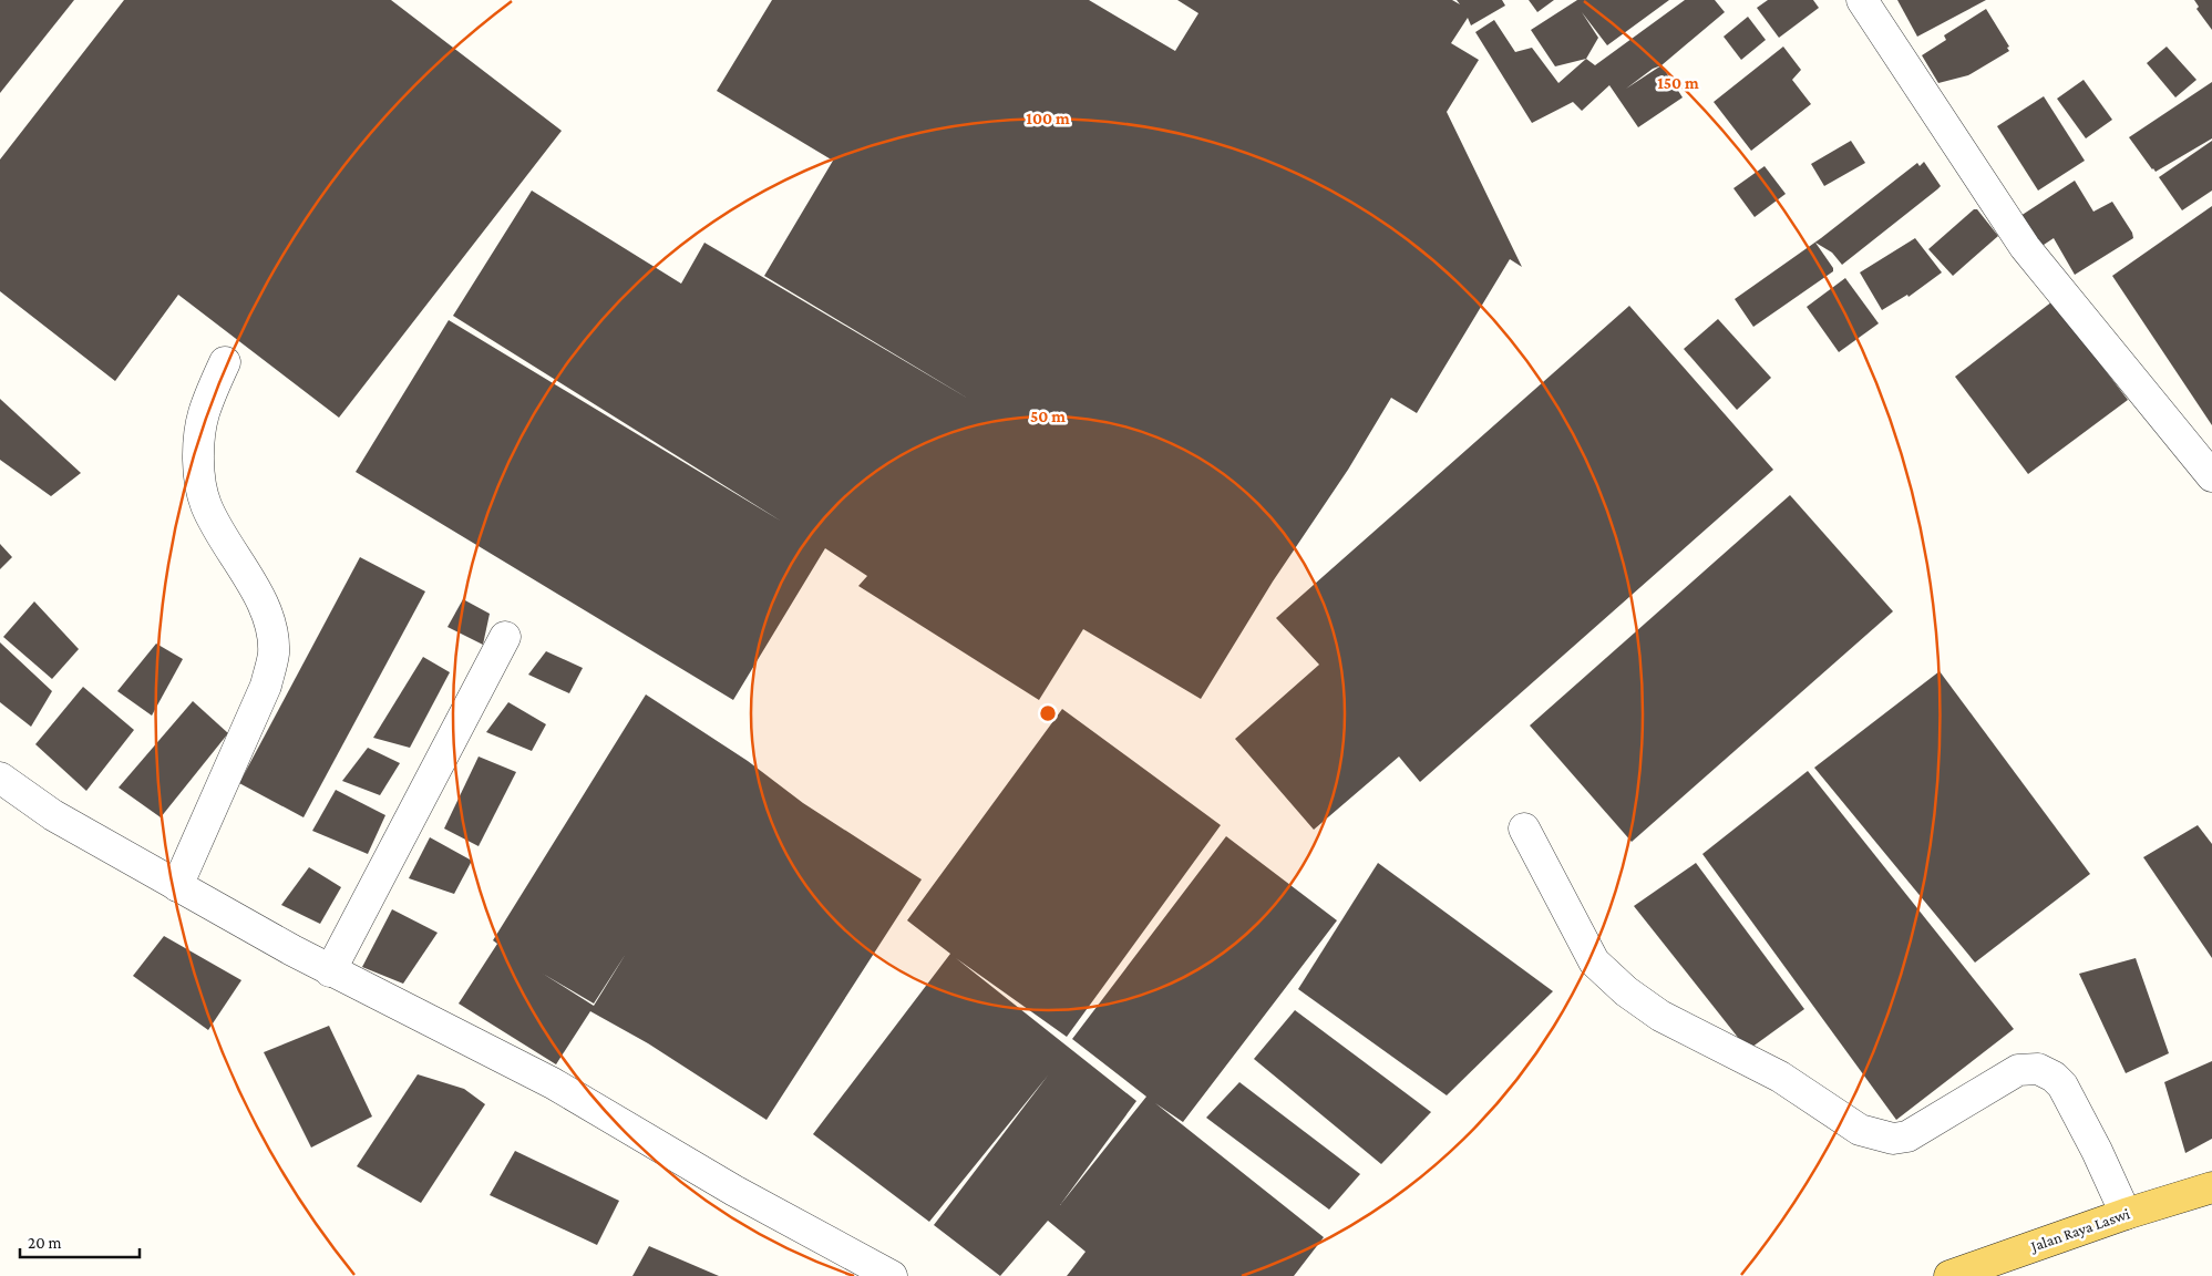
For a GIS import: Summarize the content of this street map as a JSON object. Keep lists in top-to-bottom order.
{
  "streets": {
    "main road": ["Jalan Raya Laswi"]
  },
  "scale_bar": "20 m",
  "rings": ["150 m", "100 m", "50 m"]
}
